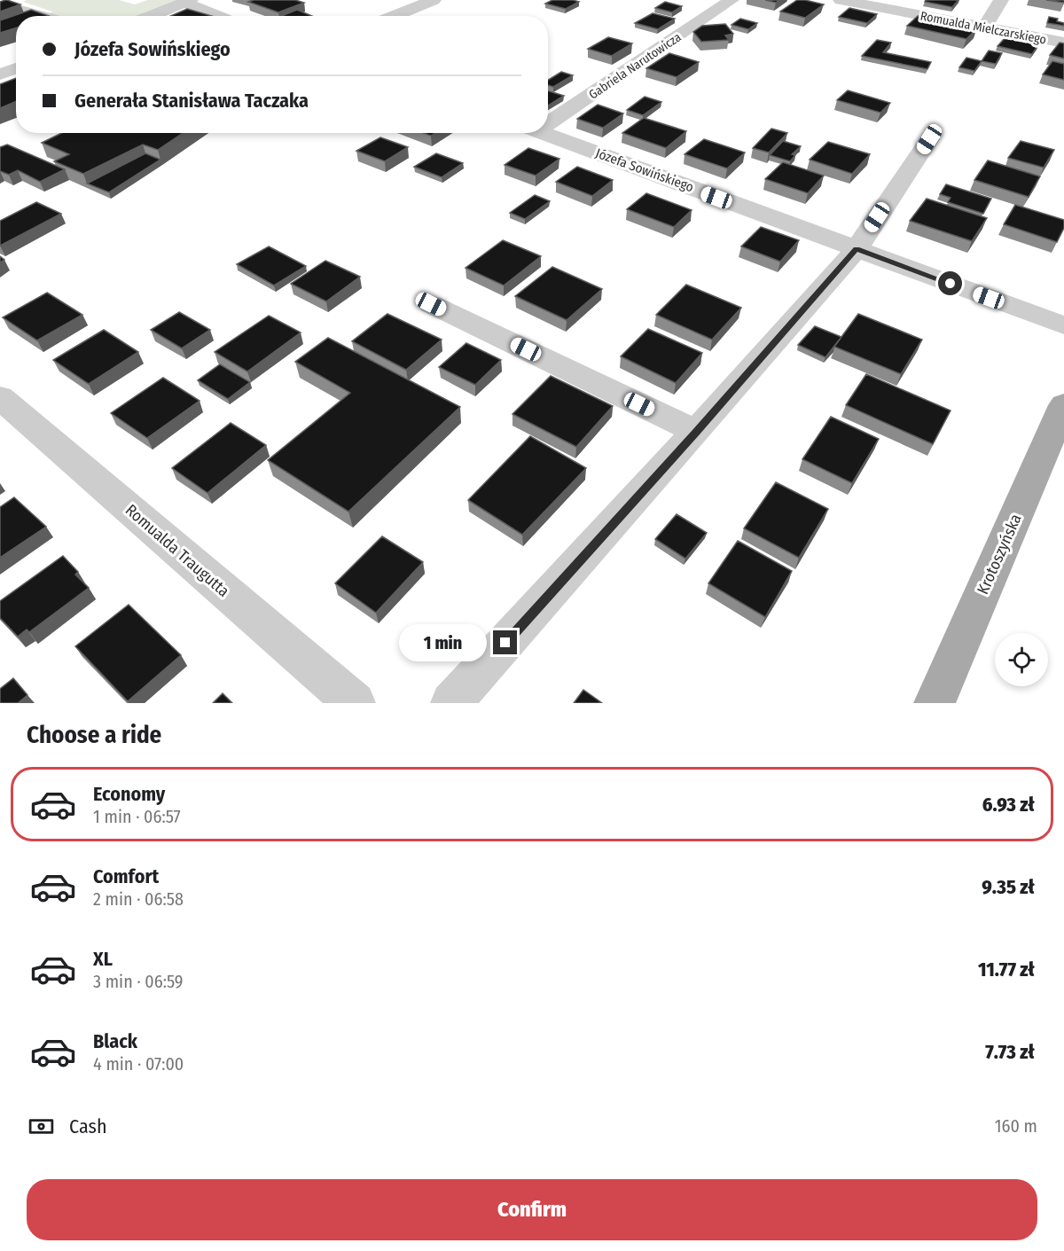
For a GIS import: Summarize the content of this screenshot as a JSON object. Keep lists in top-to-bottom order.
{
  "streets": {
    "main road": ["Krotoszyńska"],
    "street": [
      "Romualda Mielczarskiego",
      "Gabriela Narutowicza",
      "Józefa Sowińskiego",
      "Romualda Traugutta"
    ]
  },
  "page": {
    "banner": ["Józefa Sowińskiego", "Generała Stanisława Taczaka"],
    "bubble": "1 min",
    "heading": "Choose a ride",
    "list": [
      {
        "name": "Economy",
        "note": "1 min · 06:57",
        "value": "6.93 zł"
      },
      {
        "name": "Comfort",
        "note": "2 min · 06:58",
        "value": "9.35 zł"
      },
      {
        "name": "XL",
        "note": "3 min · 06:59",
        "value": "11.77 zł"
      },
      {
        "name": "Black",
        "note": "4 min · 07:00",
        "value": "7.73 zł"
      }
    ],
    "pay": ["Cash", "160 m"],
    "buttons": "Confirm"
  }
}
